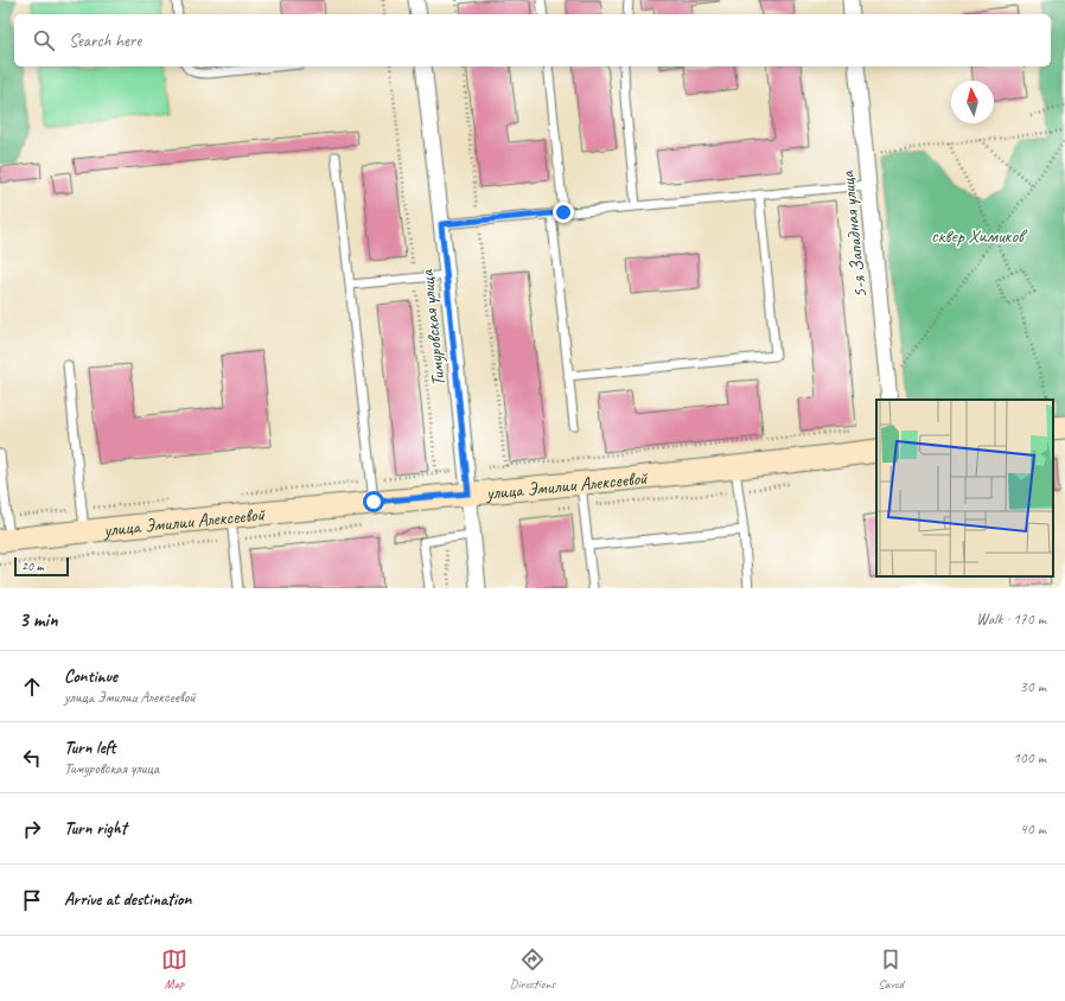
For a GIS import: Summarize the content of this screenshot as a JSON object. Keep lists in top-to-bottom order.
{
  "streets": {
    "street": ["5-я Западная улица", "Тимуровская улица", "улица Эмилии Алексеевой"]
  },
  "crossings": [
    ["Тимуровская улица", "улица Эмилии Алексеевой"]
  ],
  "parks": ["сквер Химиков"],
  "scale_bar": "20 m",
  "north": "top",
  "page": {
    "search": "Search here",
    "scale": "20 m",
    "heading": ["3 min", "Walk · 170 m"],
    "list": [
      ["Continue", "улица Эмилии Алексеевой", "30 m"],
      ["Turn left", "Тимуровская улица", "100 m"],
      ["Turn right", "40 m"],
      "Arrive at destination"
    ],
    "nav": ["Map", "Directions", "Saved"]
  }
}
